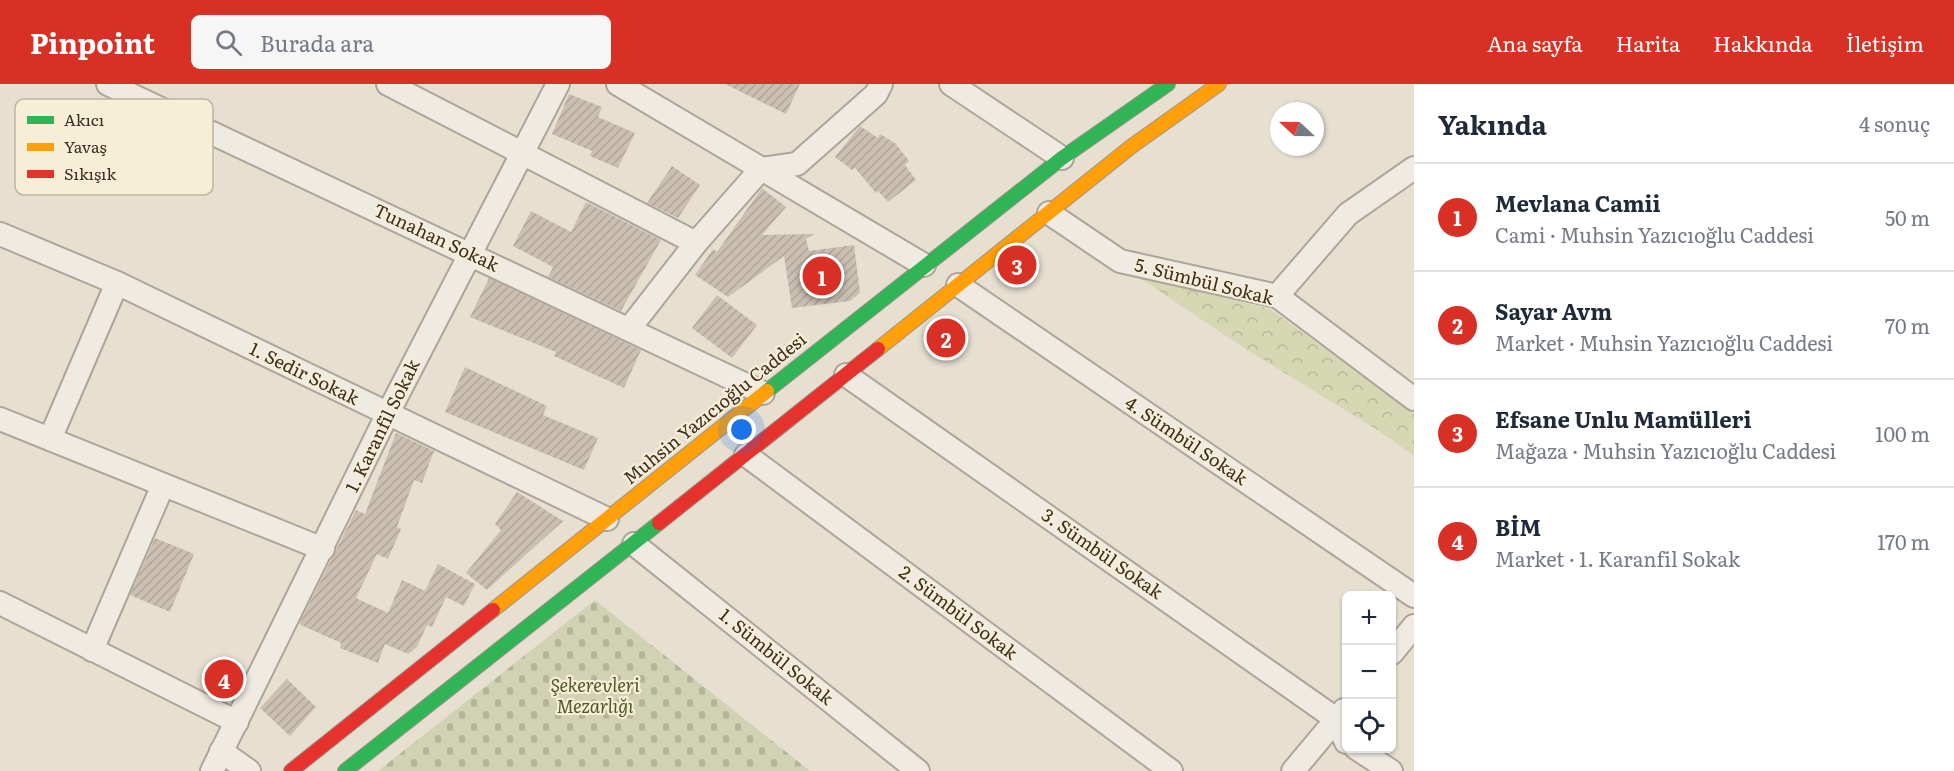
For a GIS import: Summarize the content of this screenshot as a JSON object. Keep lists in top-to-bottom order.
{
  "streets": {
    "street": [
      "Tunahan Sokak",
      "5. Sümbül Sokak",
      "1. Sedir Sokak",
      "Muhsin Yazıcıoğlu Caddesi",
      "1. Karanfil Sokak",
      "4. Sümbül Sokak",
      "3. Sümbül Sokak",
      "2. Sümbül Sokak",
      "1. Sümbül Sokak"
    ]
  },
  "crossings": [
    ["Tunahan Sokak", "Muhsin Yazıcıoğlu Caddesi"],
    ["Tunahan Sokak", "1. Karanfil Sokak"],
    ["1. Sedir Sokak", "Muhsin Yazıcıoğlu Caddesi"],
    ["1. Sedir Sokak", "1. Karanfil Sokak"]
  ],
  "parks": ["Şekerevleri Mezarlığı"],
  "legend": ["Akıcı", "Yavaş", "Sıkışık"],
  "north": "left",
  "page": {
    "header": "Pinpoint",
    "search": "Burada ara",
    "nav": [
      "Ana sayfa",
      "Harita",
      "Hakkında",
      "İletişim"
    ],
    "heading": ["Yakında", "4 sonuç"],
    "list": [
      {
        "mark": "1",
        "name": "Mevlana Camii",
        "note": "Cami · Muhsin Yazıcıoğlu Caddesi",
        "value": "50 m"
      },
      {
        "mark": "2",
        "name": "Sayar Avm",
        "note": "Market · Muhsin Yazıcıoğlu Caddesi",
        "value": "70 m"
      },
      {
        "mark": "3",
        "name": "Efsane Unlu Mamülleri",
        "note": "Mağaza · Muhsin Yazıcıoğlu Caddesi",
        "value": "100 m"
      },
      {
        "mark": "4",
        "name": "BİM",
        "note": "Market · 1. Karanfil Sokak",
        "value": "170 m"
      }
    ],
    "pins": [
      "3",
      "1",
      "2",
      "4"
    ],
    "map_buttons": ["+", "−"]
  }
}
